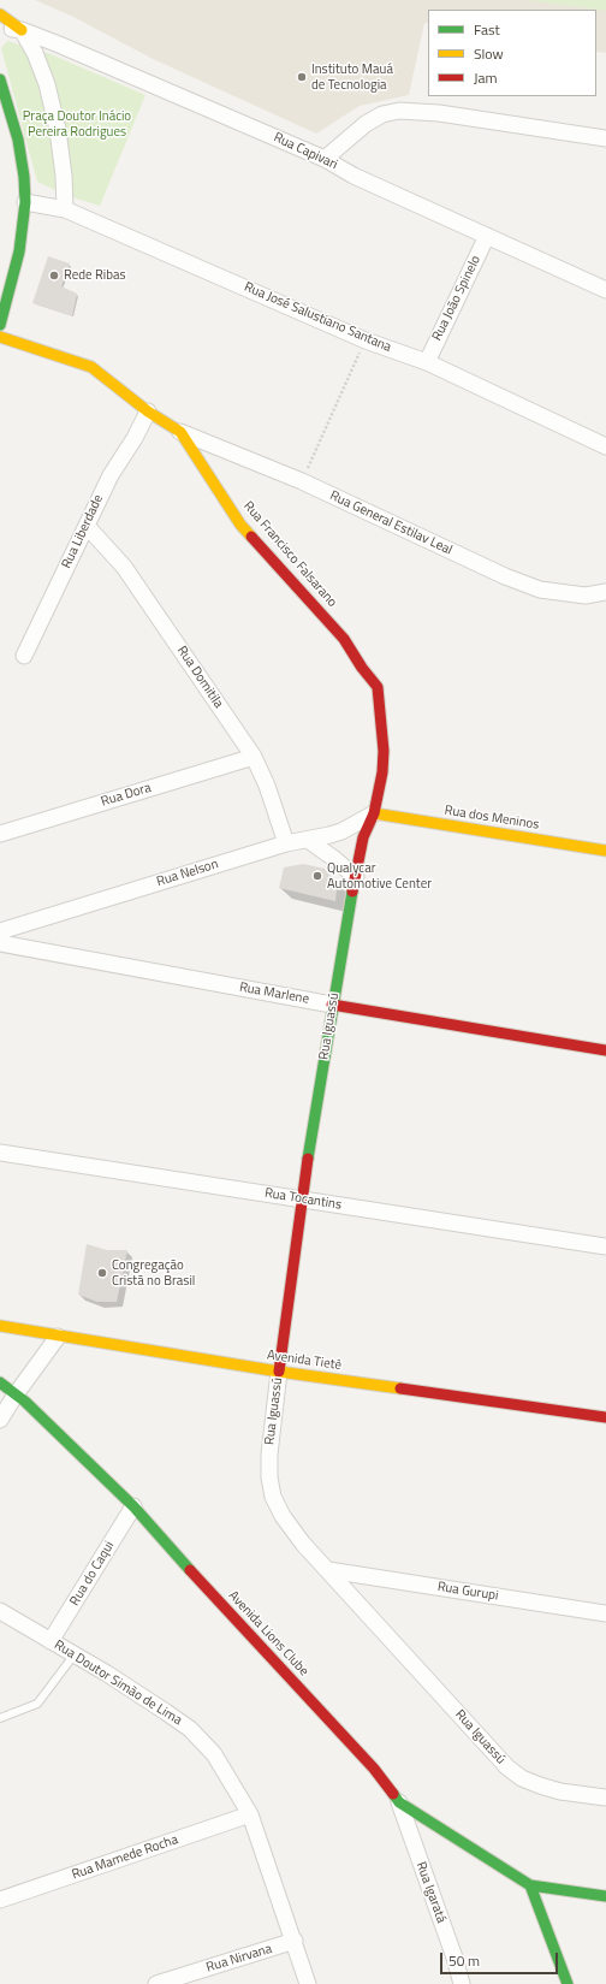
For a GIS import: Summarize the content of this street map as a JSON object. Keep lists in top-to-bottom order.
{
  "streets": {
    "street": [
      "Rua Capivari",
      "Rua João Spinelo",
      "Rua José Salustiano Santana",
      "Rua General Estilav Leal",
      "Rua Liberdade",
      "Rua Francisco Falsarano",
      "Rua Domitila",
      "Rua Dora",
      "Rua dos Meninos",
      "Rua Nelson",
      "Rua Marlene",
      "Rua Iguassú",
      "Rua Tocantins",
      "Avenida Tietê",
      "Rua do Caqui",
      "Rua Gurupi",
      "Avenida Lions Clube",
      "Rua Doutor Simão de Lima",
      "Rua Mamede Rocha",
      "Rua Igaratá",
      "Rua Nirvana"
    ]
  },
  "crossings": [
    ["Rua Capivari", "Rua João Spinelo"],
    ["Rua João Spinelo", "Rua José Salustiano Santana"],
    ["Rua General Estilav Leal", "Rua Francisco Falsarano"],
    ["Rua Liberdade", "Rua Francisco Falsarano"],
    ["Rua Liberdade", "Rua Domitila"],
    ["Rua Francisco Falsarano", "Rua dos Meninos"],
    ["Rua Francisco Falsarano", "Rua Nelson"],
    ["Rua Francisco Falsarano", "Rua Iguassú"],
    ["Rua Domitila", "Rua Dora"],
    ["Rua Domitila", "Rua Nelson"],
    ["Rua dos Meninos", "Rua Nelson"],
    ["Rua dos Meninos", "Rua Iguassú"],
    ["Rua Nelson", "Rua Iguassú"],
    ["Rua Marlene", "Rua Iguassú"],
    ["Rua Iguassú", "Rua Tocantins"],
    ["Rua Iguassú", "Avenida Tietê"],
    ["Rua Iguassú", "Rua Gurupi"],
    ["Rua do Caqui", "Avenida Lions Clube"],
    ["Rua do Caqui", "Rua Doutor Simão de Lima"],
    ["Avenida Lions Clube", "Rua Igaratá"],
    ["Rua Doutor Simão de Lima", "Rua Mamede Rocha"],
    ["Rua Doutor Simão de Lima", "Rua Nirvana"]
  ],
  "parks": ["Praça Doutor Inácio Pereira Rodrigues"],
  "places": [
    "Instituto Mauá de Tecnologia",
    "Rede Ribas",
    "Qualycar Automotive Center",
    "Congregação Cristã no Brasil"
  ],
  "legend": ["Fast", "Slow", "Jam"],
  "scale_bar": "50 m"
}
